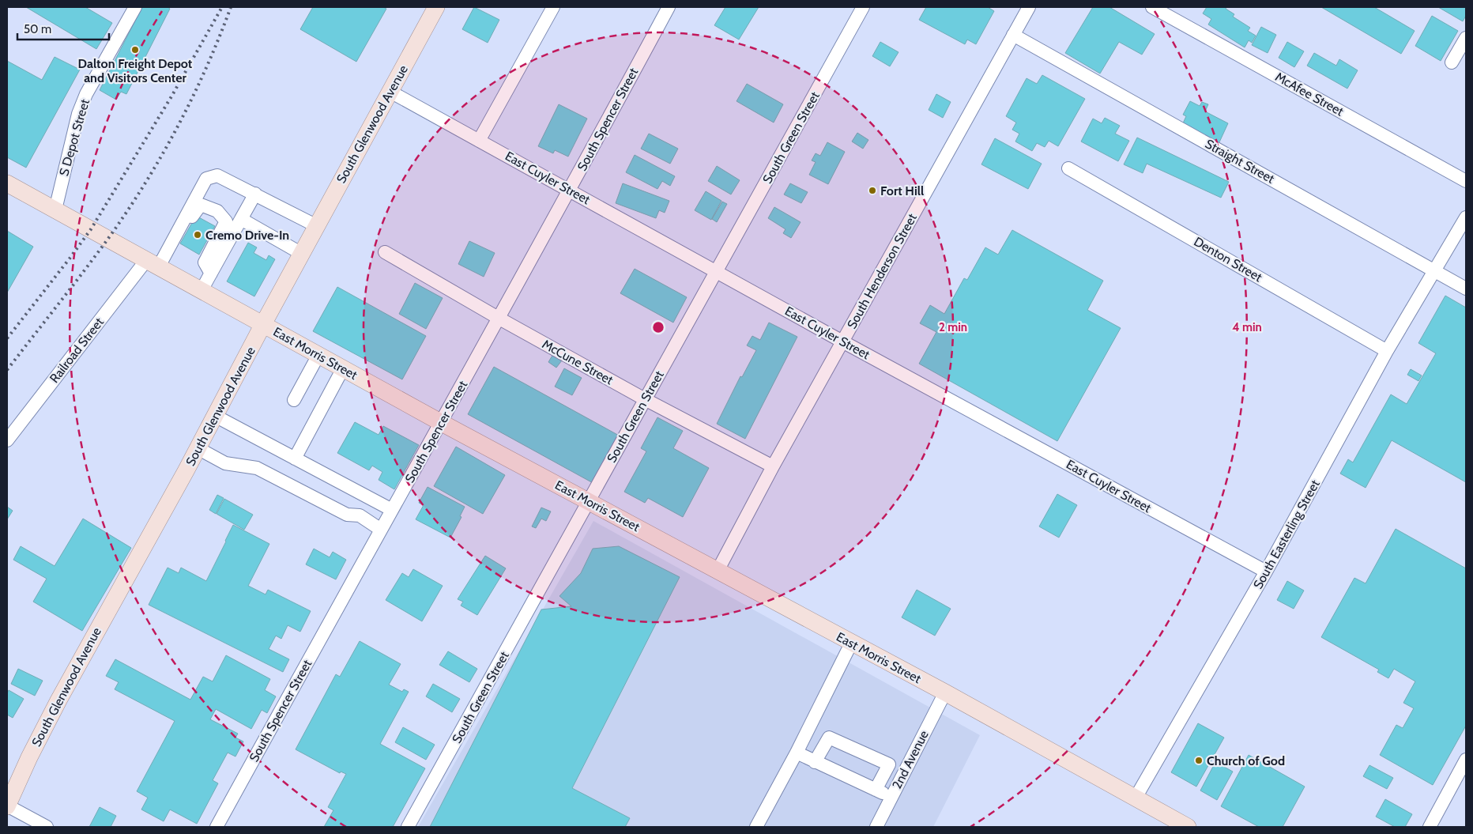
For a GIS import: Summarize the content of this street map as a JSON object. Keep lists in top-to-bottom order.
{
  "streets": {
    "main road": ["South Glenwood Avenue", "East Morris Street"],
    "street": [
      "McAfee Street",
      "South Spencer Street",
      "S Depot Street",
      "South Green Street",
      "Straight Street",
      "East Cuyler Street",
      "Denton Street",
      "South Henderson Street",
      "Railroad Street",
      "McCune Street",
      "South Easterling Street",
      "2nd Avenue"
    ]
  },
  "crossings": [
    ["South Spencer Street", "East Cuyler Street"],
    ["South Spencer Street", "East Morris Street"],
    ["South Spencer Street", "McCune Street"],
    ["South Glenwood Avenue", "East Cuyler Street"],
    ["South Glenwood Avenue", "East Morris Street"],
    ["S Depot Street", "East Morris Street"],
    ["South Green Street", "East Cuyler Street"],
    ["South Green Street", "East Morris Street"],
    ["South Green Street", "McCune Street"],
    ["Straight Street", "South Henderson Street"],
    ["Straight Street", "South Easterling Street"],
    ["East Cuyler Street", "South Henderson Street"],
    ["East Cuyler Street", "South Easterling Street"],
    ["Denton Street", "South Easterling Street"],
    ["South Henderson Street", "East Morris Street"],
    ["South Henderson Street", "McCune Street"],
    ["Railroad Street", "East Morris Street"],
    ["East Morris Street", "South Easterling Street"],
    ["East Morris Street", "2nd Avenue"]
  ],
  "places": [
    "Dalton Freight Depot and Visitors Center",
    "Fort Hill",
    "Cremo Drive-In",
    "Church of God"
  ],
  "scale_bar": "50 m",
  "rings": ["2 min", "4 min"]
}
